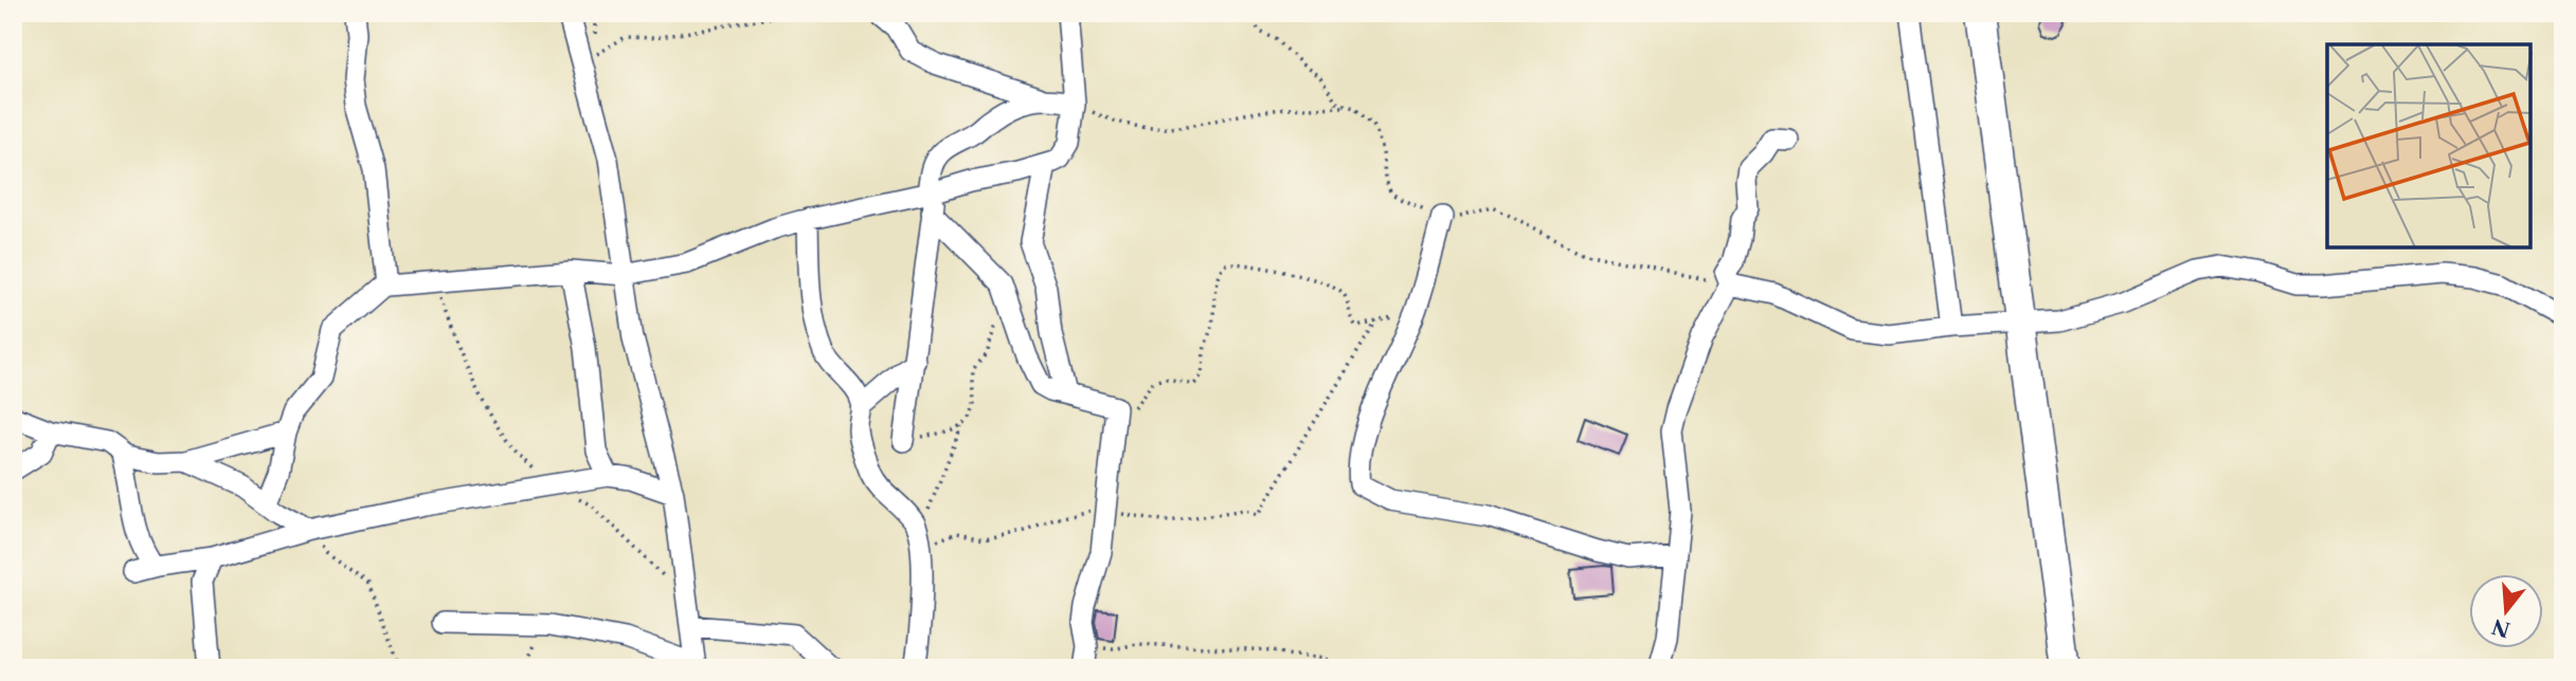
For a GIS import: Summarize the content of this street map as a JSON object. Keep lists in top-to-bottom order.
{
  "north": "bottom"
}
